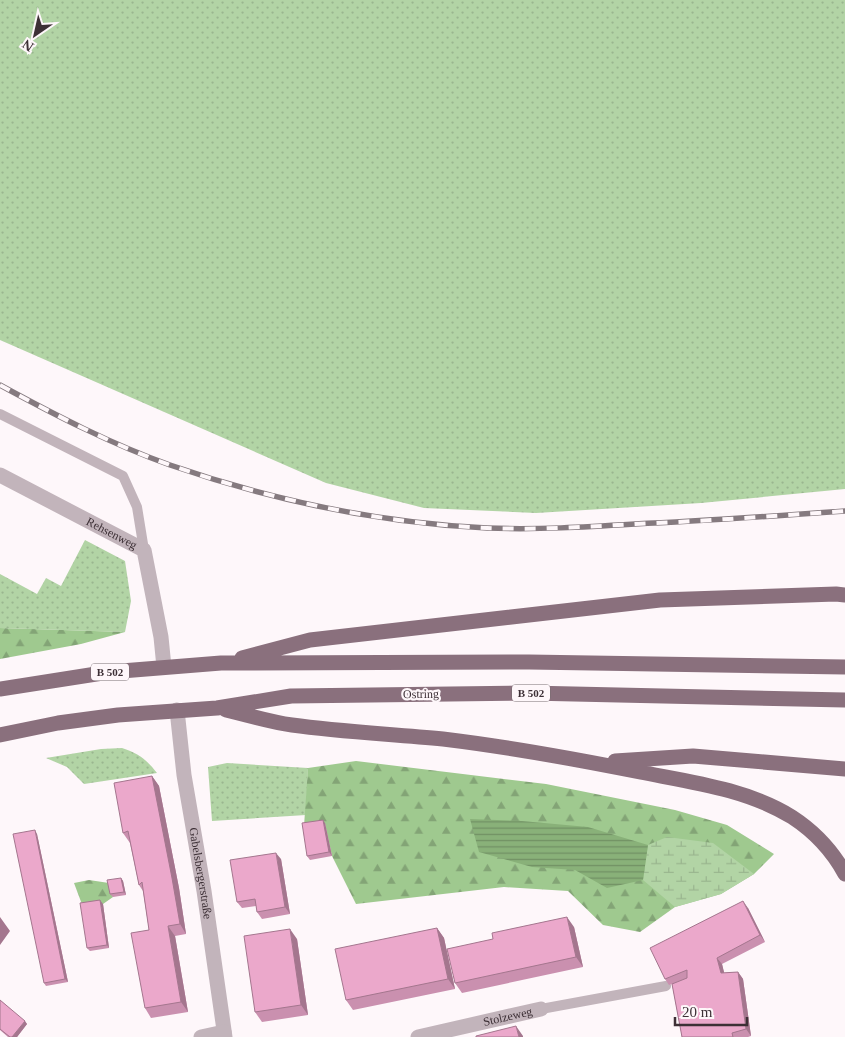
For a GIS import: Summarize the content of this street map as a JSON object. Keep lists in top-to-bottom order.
{
  "streets": {
    "highway": ["B 502", "Ostring"],
    "street": ["Rehsenweg", "Gabelsbergerstraße", "Stolzeweg"]
  },
  "crossings": [
    ["Rehsenweg", "B 502"],
    ["Ostring", "Gabelsbergerstraße"]
  ],
  "scale_bar": "20 m",
  "north": "bottom left"
}
